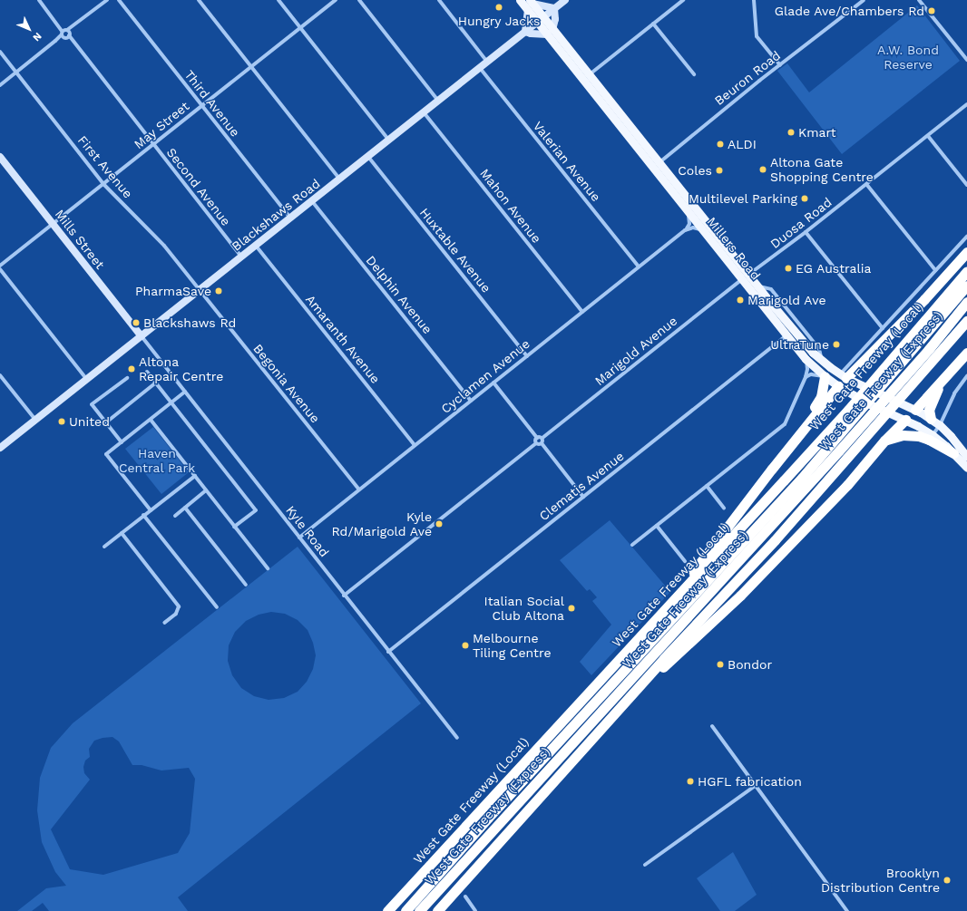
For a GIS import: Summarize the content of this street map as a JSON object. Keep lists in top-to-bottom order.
{
  "streets": {
    "highway": ["West Gate Freeway (Local)", "West Gate Freeway (Express)"],
    "main road": ["Blackshaws Road", "Mills Street", "Millers Road"],
    "street": [
      "Beuron Road",
      "Third Avenue",
      "May Street",
      "Valerian Avenue",
      "First Avenue",
      "Second Avenue",
      "Mahon Avenue",
      "Duosa Road",
      "Huxtable Avenue",
      "Delphin Avenue",
      "Amaranth Avenue",
      "Marigold Avenue",
      "Cyclamen Avenue",
      "Begonia Avenue",
      "Clematis Avenue",
      "Kyle Road"
    ]
  },
  "crossings": [
    ["Beuron Road", "Millers Road"],
    ["Third Avenue", "May Street"],
    ["Third Avenue", "Blackshaws Road"],
    ["May Street", "First Avenue"],
    ["May Street", "Second Avenue"],
    ["May Street", "Mills Street"],
    ["Valerian Avenue", "Blackshaws Road"],
    ["Valerian Avenue", "Cyclamen Avenue"],
    ["First Avenue", "Blackshaws Road"],
    ["First Avenue", "Begonia Avenue"],
    ["Second Avenue", "Blackshaws Road"],
    ["Mahon Avenue", "Blackshaws Road"],
    ["Mahon Avenue", "Cyclamen Avenue"],
    ["Blackshaws Road", "Mills Street"],
    ["Blackshaws Road", "Millers Road"],
    ["Blackshaws Road", "Huxtable Avenue"],
    ["Blackshaws Road", "Delphin Avenue"],
    ["Blackshaws Road", "Amaranth Avenue"],
    ["Blackshaws Road", "Begonia Avenue"],
    ["Blackshaws Road", "Kyle Road"],
    ["Duosa Road", "Millers Road"],
    ["Duosa Road", "Marigold Avenue"],
    ["Mills Street", "Kyle Road"],
    ["Millers Road", "Marigold Avenue"],
    ["Millers Road", "Clematis Avenue"],
    ["Huxtable Avenue", "Cyclamen Avenue"],
    ["Delphin Avenue", "Cyclamen Avenue"],
    ["Amaranth Avenue", "Cyclamen Avenue"],
    ["Cyclamen Avenue", "Begonia Avenue"],
    ["Cyclamen Avenue", "Kyle Road"],
    ["Clematis Avenue", "Kyle Road"]
  ],
  "parks": ["A.W. Bond Reserve", "Haven Central Park"],
  "places": [
    "Hungry Jacks",
    "Glade Ave/Chambers Rd",
    "Kmart",
    "ALDI",
    "Altona Gate Shopping Centre",
    "Coles",
    "Multilevel Parking",
    "EG Australia",
    "PharmaSave",
    "Marigold Ave",
    "Blackshaws Rd",
    "UltraTune",
    "Altona Repair Centre",
    "United",
    "Kyle Rd/Marigold Ave",
    "Italian Social Club Altona",
    "Melbourne Tiling Centre",
    "Bondor",
    "HGFL fabrication",
    "Brooklyn Distribution Centre"
  ],
  "north": "bottom right"
}
